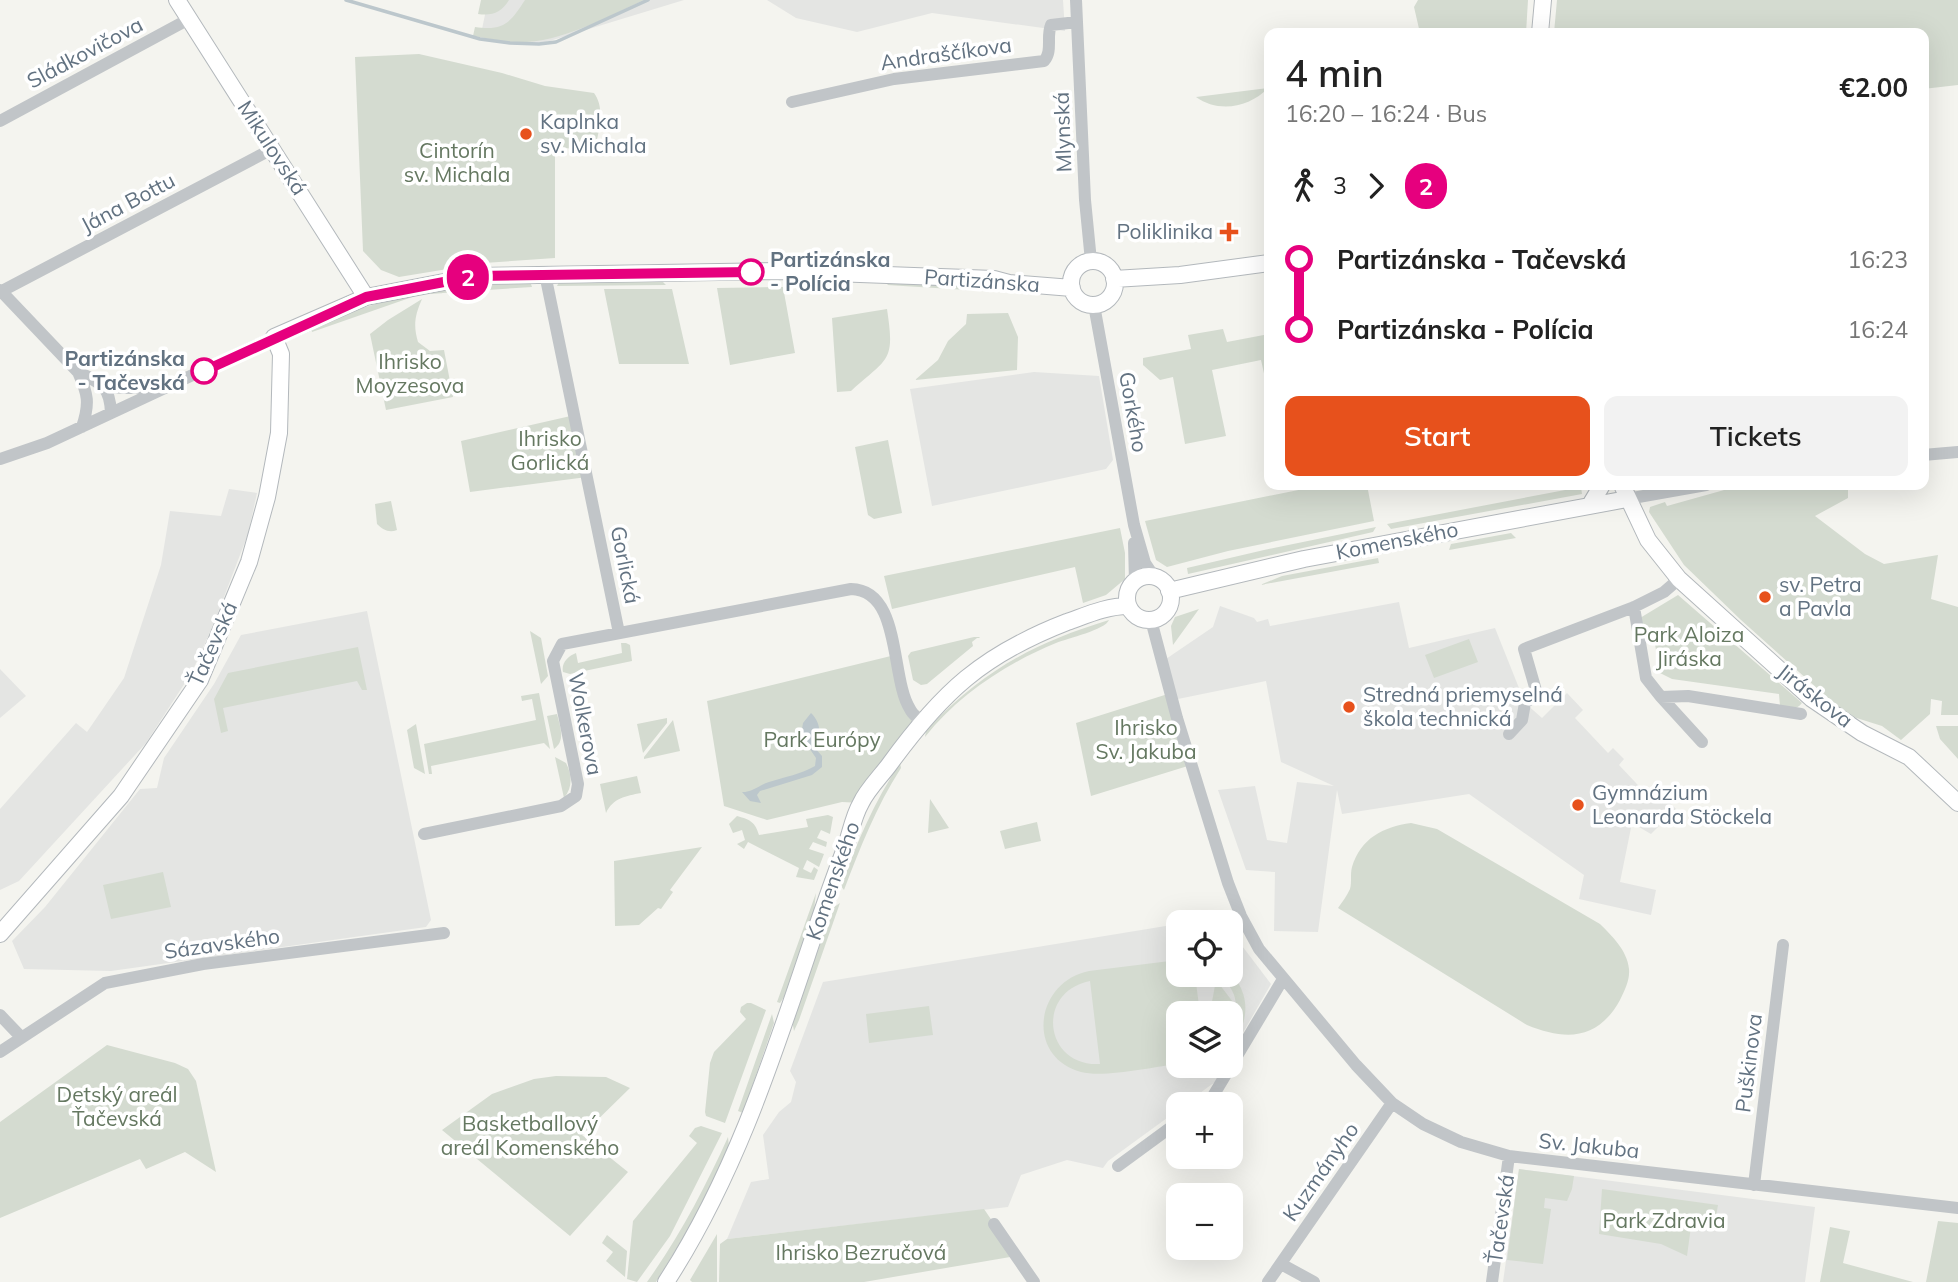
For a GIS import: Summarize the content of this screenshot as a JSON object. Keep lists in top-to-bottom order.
{
  "streets": {
    "street": [
      "Sládkovičova",
      "Andraščíkova",
      "Mlynská",
      "Mikulovská",
      "Jána Bottu",
      "Partizánska",
      "Gorkého",
      "Komenského",
      "Gorlická",
      "Ťačevská",
      "Jiráskova",
      "Wolkerova",
      "Sázavského",
      "Puškinova",
      "Sv. Jakuba",
      "Kuzmányho"
    ]
  },
  "crossings": [
    ["Sládkovičova", "Mikulovská"],
    ["Andraščíkova", "Mlynská"],
    ["Mlynská", "Partizánska"],
    ["Mlynská", "Gorkého"],
    ["Mikulovská", "Jána Bottu"],
    ["Mikulovská", "Partizánska"],
    ["Partizánska", "Gorkého"],
    ["Partizánska", "Gorlická"],
    ["Partizánska", "Ťačevská"],
    ["Gorkého", "Komenského"],
    ["Gorkého", "Sv. Jakuba"],
    ["Komenského", "Gorlická"],
    ["Komenského", "Jiráskova"],
    ["Komenského", "Sv. Jakuba"],
    ["Gorlická", "Wolkerova"],
    ["Ťačevská", "Sv. Jakuba"],
    ["Puškinova", "Sv. Jakuba"],
    ["Sv. Jakuba", "Kuzmányho"]
  ],
  "parks": [
    "Cintorín sv. Michala",
    "Ihrisko Moyzesova",
    "Ihrisko Gorlická",
    "Park Aloiza Jiráska",
    "Ihrisko Sv. Jakuba",
    "Park Európy",
    "Detský areál Ťačevská",
    "Basketballový areál Komenského",
    "Park Zdravia",
    "Ihrisko Bezručová"
  ],
  "places": {
    "other": [
      "Kaplnka sv. Michala",
      "Partizánska - Polícia",
      "Partizánska - Tačevská",
      "sv. Petra a Pavla",
      "Stredná priemyselná škola technická",
      "Gymnázium Leonarda Stöckela"
    ],
    "health": ["Poliklinika"]
  },
  "lines": ["bus line 2"],
  "page": {
    "on_map": "2",
    "heading": ["4 min", "16:20 – 16:24 · Bus", "€2.00"],
    "legs": ["3", "2"],
    "list": [
      {
        "name": "Partizánska - Tačevská",
        "value": "16:23"
      },
      {
        "name": "Partizánska - Polícia",
        "value": "16:24"
      }
    ],
    "buttons": ["Start", "Tickets"],
    "map_buttons": ["+", "−"]
  }
}
